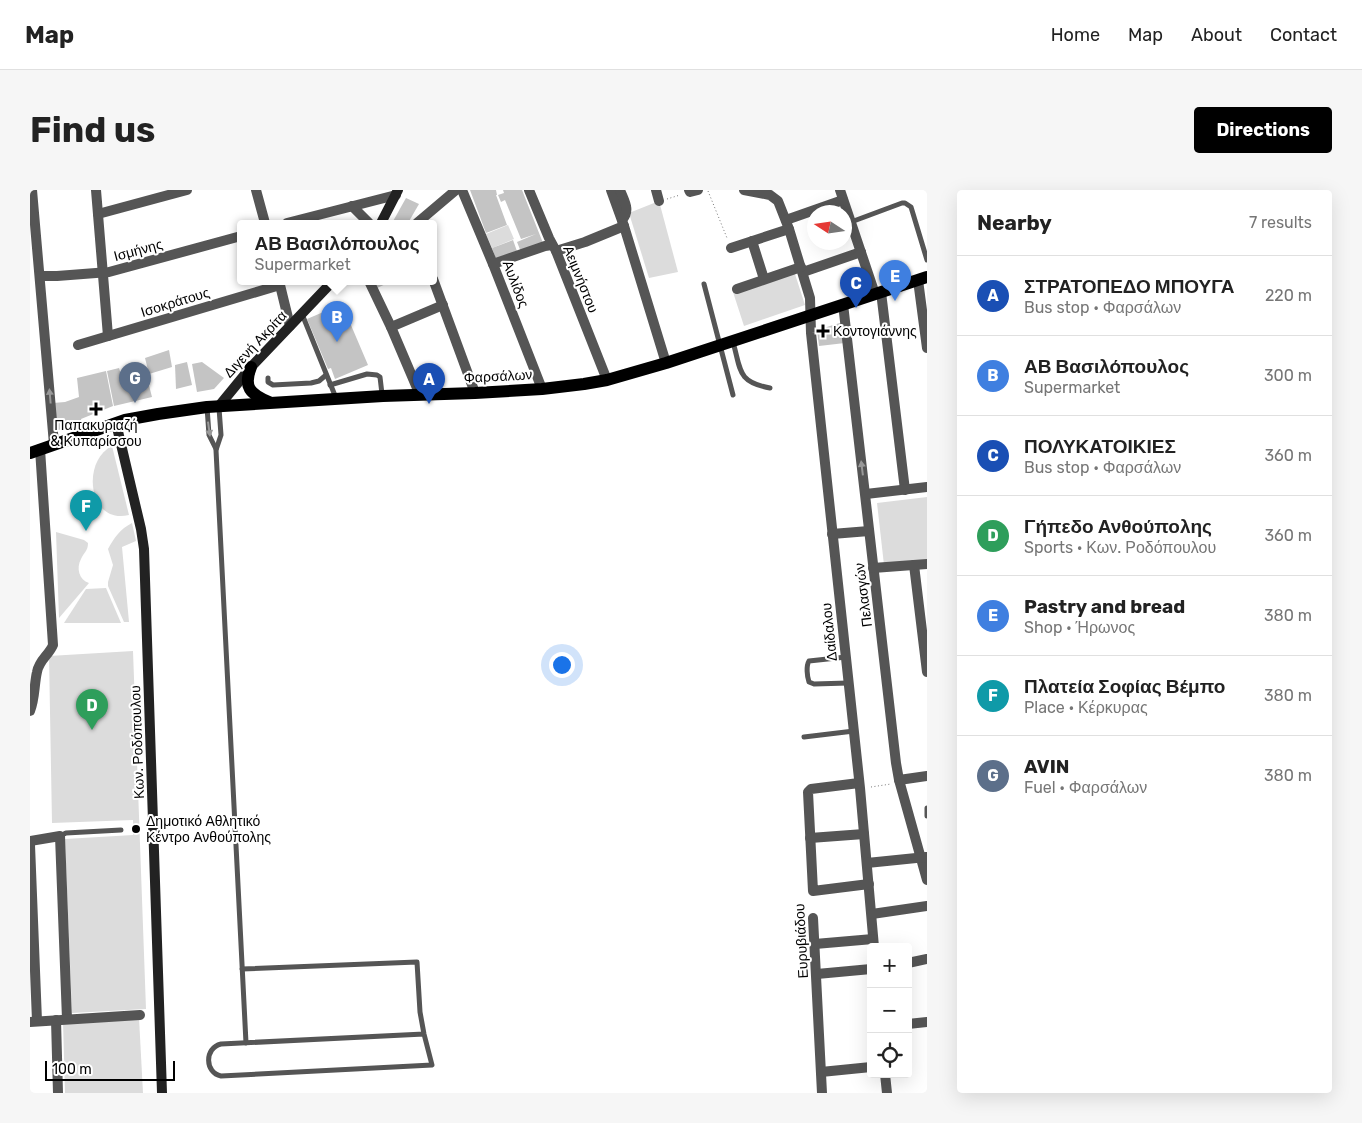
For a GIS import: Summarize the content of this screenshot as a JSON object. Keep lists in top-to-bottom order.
{
  "streets": {
    "main road": ["Φαρσάλων"],
    "street": [
      "Ισμήνης",
      "Αειμνήστου",
      "Αυλίδος",
      "Ισοκράτους",
      "Διγενή Ακρίτα",
      "Πελασγών",
      "Δαίδαλου",
      "Κων. Ροδόπουλου",
      "Ευρυβιάδου"
    ]
  },
  "crossings": [
    ["Αειμνήστου", "Φαρσάλων"],
    ["Αυλίδος", "Φαρσάλων"],
    ["Διγενή Ακρίτα", "Φαρσάλων"],
    ["Φαρσάλων", "Πελασγών"],
    ["Φαρσάλων", "Δαίδαλου"],
    ["Φαρσάλων", "Κων. Ροδόπουλου"],
    ["Δαίδαλου", "Ευρυβιάδου"]
  ],
  "places": {
    "health": ["Κοντογιάννης", "Παπακυριαζή & Κυπαρίσσου"],
    "other": ["Δημοτικό Αθλητικό Κέντρο Ανθούπολης"]
  },
  "scale_bar": "100 m",
  "north": "left",
  "page": {
    "header": "Map",
    "nav": [
      "Home",
      "Map",
      "About",
      "Contact"
    ],
    "buttons": "Directions",
    "title": "Find us",
    "heading": ["Nearby", "7 results"],
    "popup": ["ΑΒ Βασιλόπουλος", "Supermarket"],
    "list": [
      {
        "mark": "A",
        "name": "ΣΤΡΑΤΟΠΕΔΟ ΜΠΟΥΓΑ",
        "note": "Bus stop · Φαρσάλων",
        "value": "220 m"
      },
      {
        "mark": "B",
        "name": "ΑΒ Βασιλόπουλος",
        "note": "Supermarket",
        "value": "300 m"
      },
      {
        "mark": "C",
        "name": "ΠΟΛΥΚΑΤΟΙΚΙΕΣ",
        "note": "Bus stop · Φαρσάλων",
        "value": "360 m"
      },
      {
        "mark": "D",
        "name": "Γήπεδο Ανθούπολης",
        "note": "Sports · Κων. Ροδόπουλου",
        "value": "360 m"
      },
      {
        "mark": "E",
        "name": "Pastry and bread",
        "note": "Shop · Ήρωνος",
        "value": "380 m"
      },
      {
        "mark": "F",
        "name": "Πλατεία Σοφίας Βέμπο",
        "note": "Place · Κέρκυρας",
        "value": "380 m"
      },
      {
        "mark": "G",
        "name": "AVIN",
        "note": "Fuel · Φαρσάλων",
        "value": "380 m"
      }
    ],
    "pins": [
      "E",
      "C",
      "B",
      "G",
      "A",
      "F",
      "D"
    ],
    "map_buttons": ["+", "−"],
    "scale": "100 m"
  }
}
